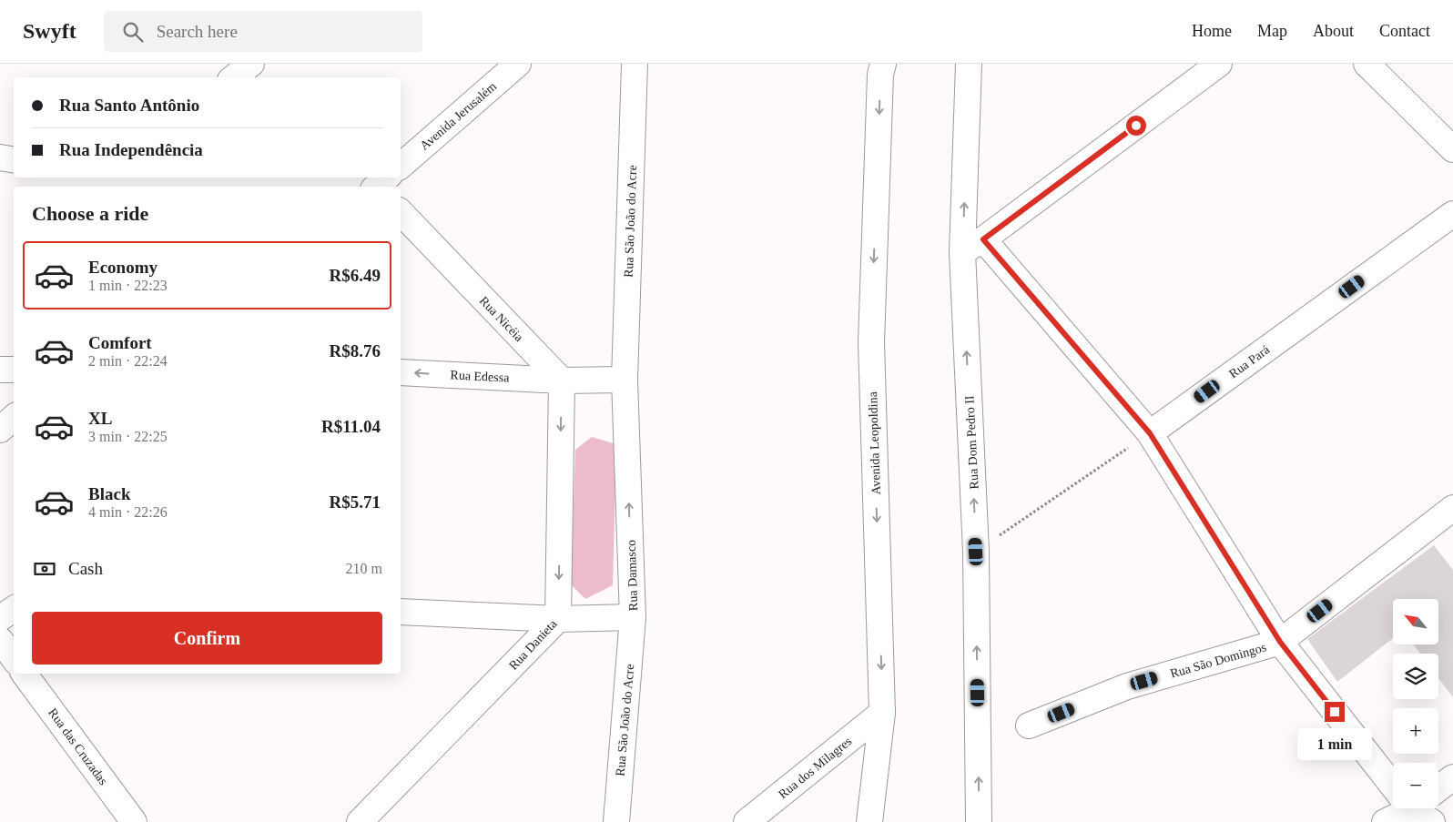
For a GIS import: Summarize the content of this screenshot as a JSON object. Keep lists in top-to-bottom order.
{
  "streets": {
    "street": [
      "Avenida Jerusalém",
      "Rua São João do Acre",
      "Rua Nicéia",
      "Rua Pará",
      "Rua Edessa",
      "Rua Dom Pedro II",
      "Avenida Leopoldina",
      "Rua Damasco",
      "Rua Danieta",
      "Rua São Domingos",
      "Rua das Cruzadas",
      "Rua dos Milagres"
    ]
  },
  "crossings": [
    ["Rua São João do Acre", "Rua Damasco"],
    ["Rua Nicéia", "Rua Edessa"],
    ["Rua Nicéia", "Rua Danieta"],
    ["Rua Edessa", "Rua Danieta"],
    ["Avenida Leopoldina", "Rua dos Milagres"],
    ["Rua Damasco", "Rua Danieta"]
  ],
  "one_way": [
    "Rua Edessa",
    "Rua Dom Pedro II",
    "Avenida Leopoldina",
    "Rua Damasco",
    "Rua Danieta"
  ],
  "north": "top left",
  "page": {
    "header": "Swyft",
    "search": "Search here",
    "nav": [
      "Home",
      "Map",
      "About",
      "Contact"
    ],
    "banner": ["Rua Santo Antônio", "Rua Independência"],
    "heading": "Choose a ride",
    "list": [
      {
        "name": "Economy",
        "note": "1 min · 22:23",
        "value": "R$6.49"
      },
      {
        "name": "Comfort",
        "note": "2 min · 22:24",
        "value": "R$8.76"
      },
      {
        "name": "XL",
        "note": "3 min · 22:25",
        "value": "R$11.04"
      },
      {
        "name": "Black",
        "note": "4 min · 22:26",
        "value": "R$5.71"
      }
    ],
    "pay": ["Cash", "210 m"],
    "map_buttons": ["+", "−"],
    "buttons": "Confirm",
    "bubble": "1 min"
  }
}
